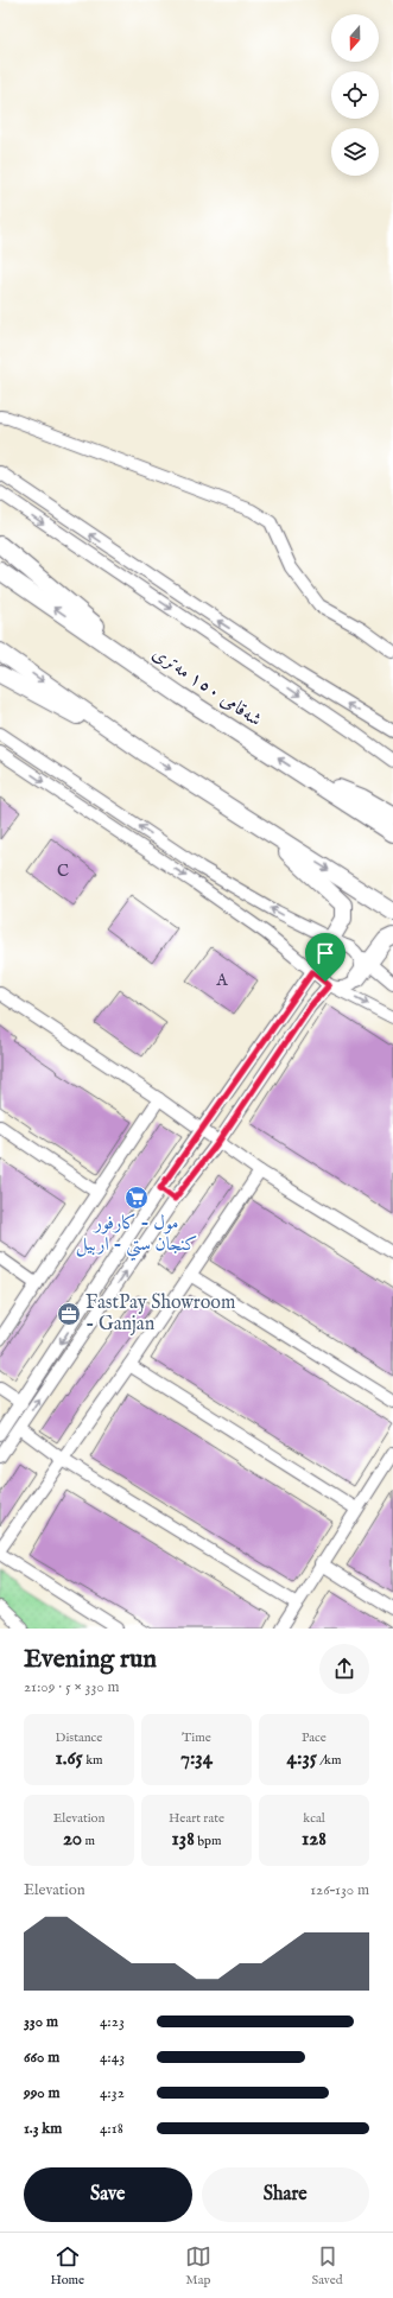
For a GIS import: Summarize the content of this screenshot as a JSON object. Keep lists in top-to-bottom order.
{
  "streets": {
    "highway": ["شەقامی ١٥٠ مەتری"]
  },
  "places": {
    "supermarket": ["مول - كارفور كنجان ستي - اربيل"],
    "office": ["FastPay Showroom - Ganjan"]
  },
  "house_numbers": ["C", "A"],
  "north": "bottom",
  "page": {
    "heading": ["Evening run", "21:09 · 5 × 330 m"],
    "stats": [
      ["Distance", "1.65 km"],
      ["Time", "7:34"],
      ["Pace", "4:35 /km"],
      ["Elevation", "20 m"],
      ["Heart rate", "138 bpm"],
      ["kcal", "128"]
    ],
    "chart": ["Elevation", "126–130 m"],
    "list": [
      {
        "name": "330 m",
        "note": "4:23"
      },
      {
        "name": "660 m",
        "note": "4:43"
      },
      {
        "name": "990 m",
        "note": "4:32"
      },
      {
        "name": "1.3 km",
        "note": "4:18"
      }
    ],
    "buttons": ["Save", "Share"],
    "tabs": ["Home", "Map", "Saved"]
  }
}
